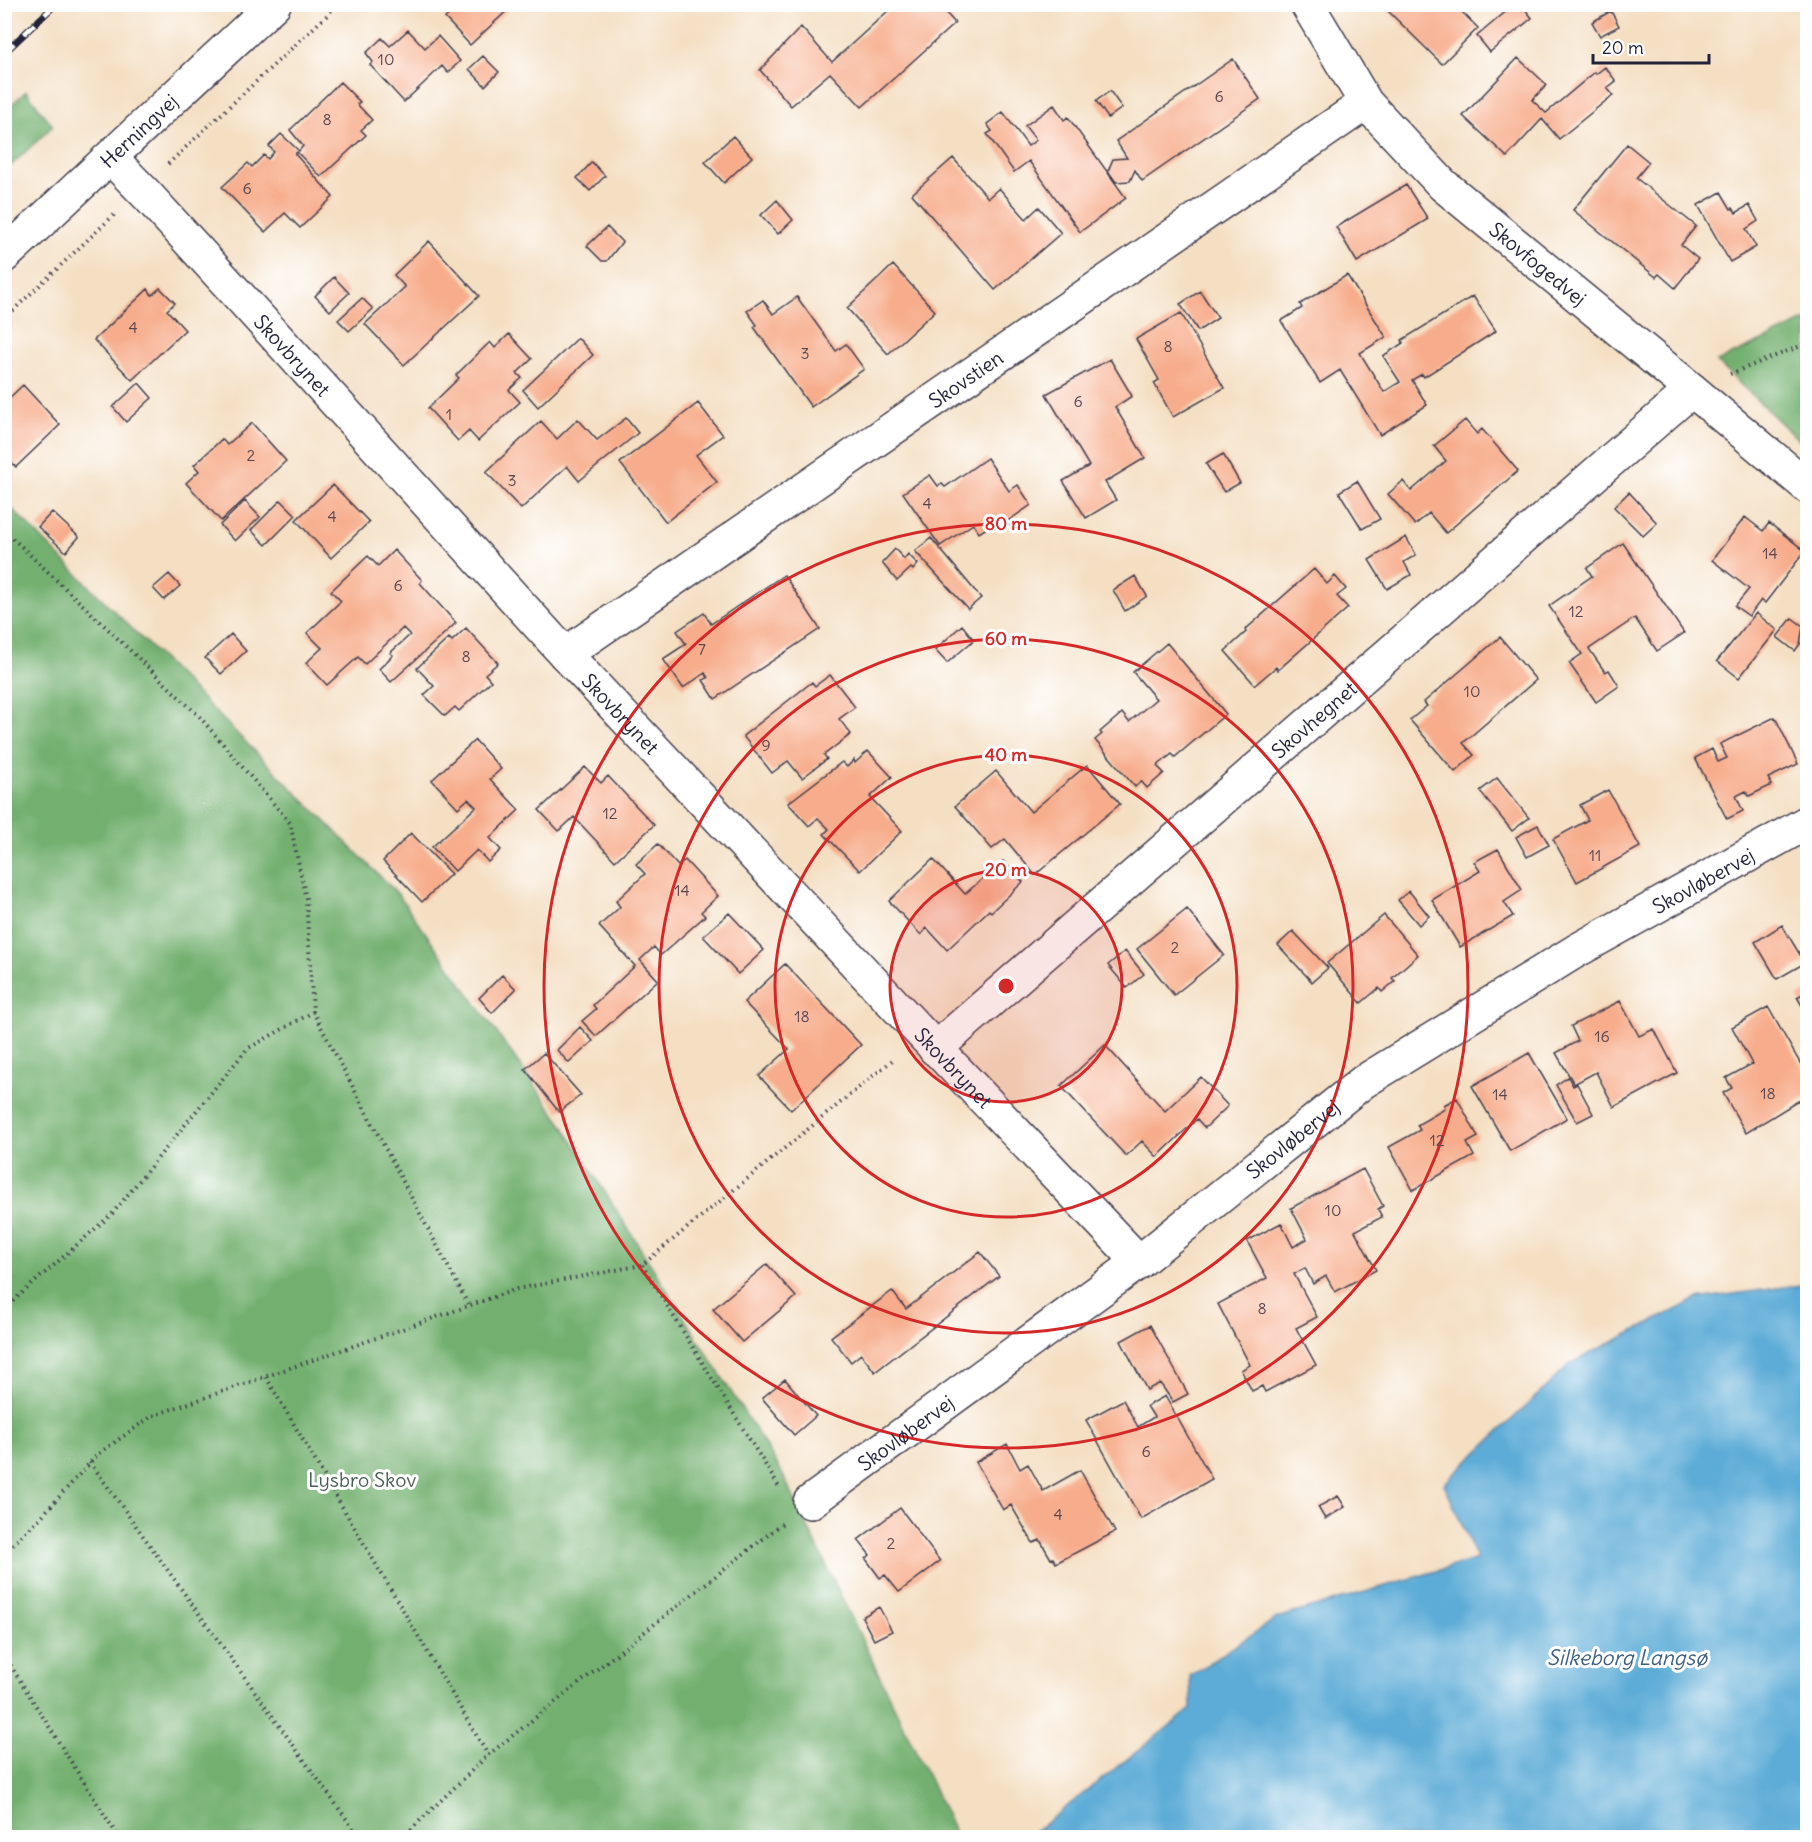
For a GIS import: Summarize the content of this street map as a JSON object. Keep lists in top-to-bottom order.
{
  "streets": {
    "street": [
      "Herningvej",
      "Skovfogedvej",
      "Skovbrynet",
      "Skovstien",
      "Skovhegnet",
      "Skovløbervej"
    ]
  },
  "crossings": [
    ["Herningvej", "Skovbrynet"],
    ["Skovfogedvej", "Skovstien"],
    ["Skovfogedvej", "Skovhegnet"],
    ["Skovbrynet", "Skovstien"],
    ["Skovbrynet", "Skovhegnet"],
    ["Skovbrynet", "Skovløbervej"]
  ],
  "water": ["Silkeborg Langsø"],
  "parks": ["Lysbro Skov"],
  "house_numbers": [
    "10",
    "6",
    "8",
    "6",
    "4",
    "8",
    "3",
    "6",
    "1",
    "2",
    "3",
    "4",
    "4",
    "14",
    "6",
    "12",
    "7",
    "8",
    "10",
    "9",
    "12",
    "11",
    "14",
    "2",
    "18",
    "16",
    "18",
    "14",
    "12",
    "10",
    "8",
    "6",
    "4",
    "2"
  ],
  "scale_bar": "20 m",
  "rings": [
    "80 m",
    "60 m",
    "40 m",
    "20 m"
  ]
}
